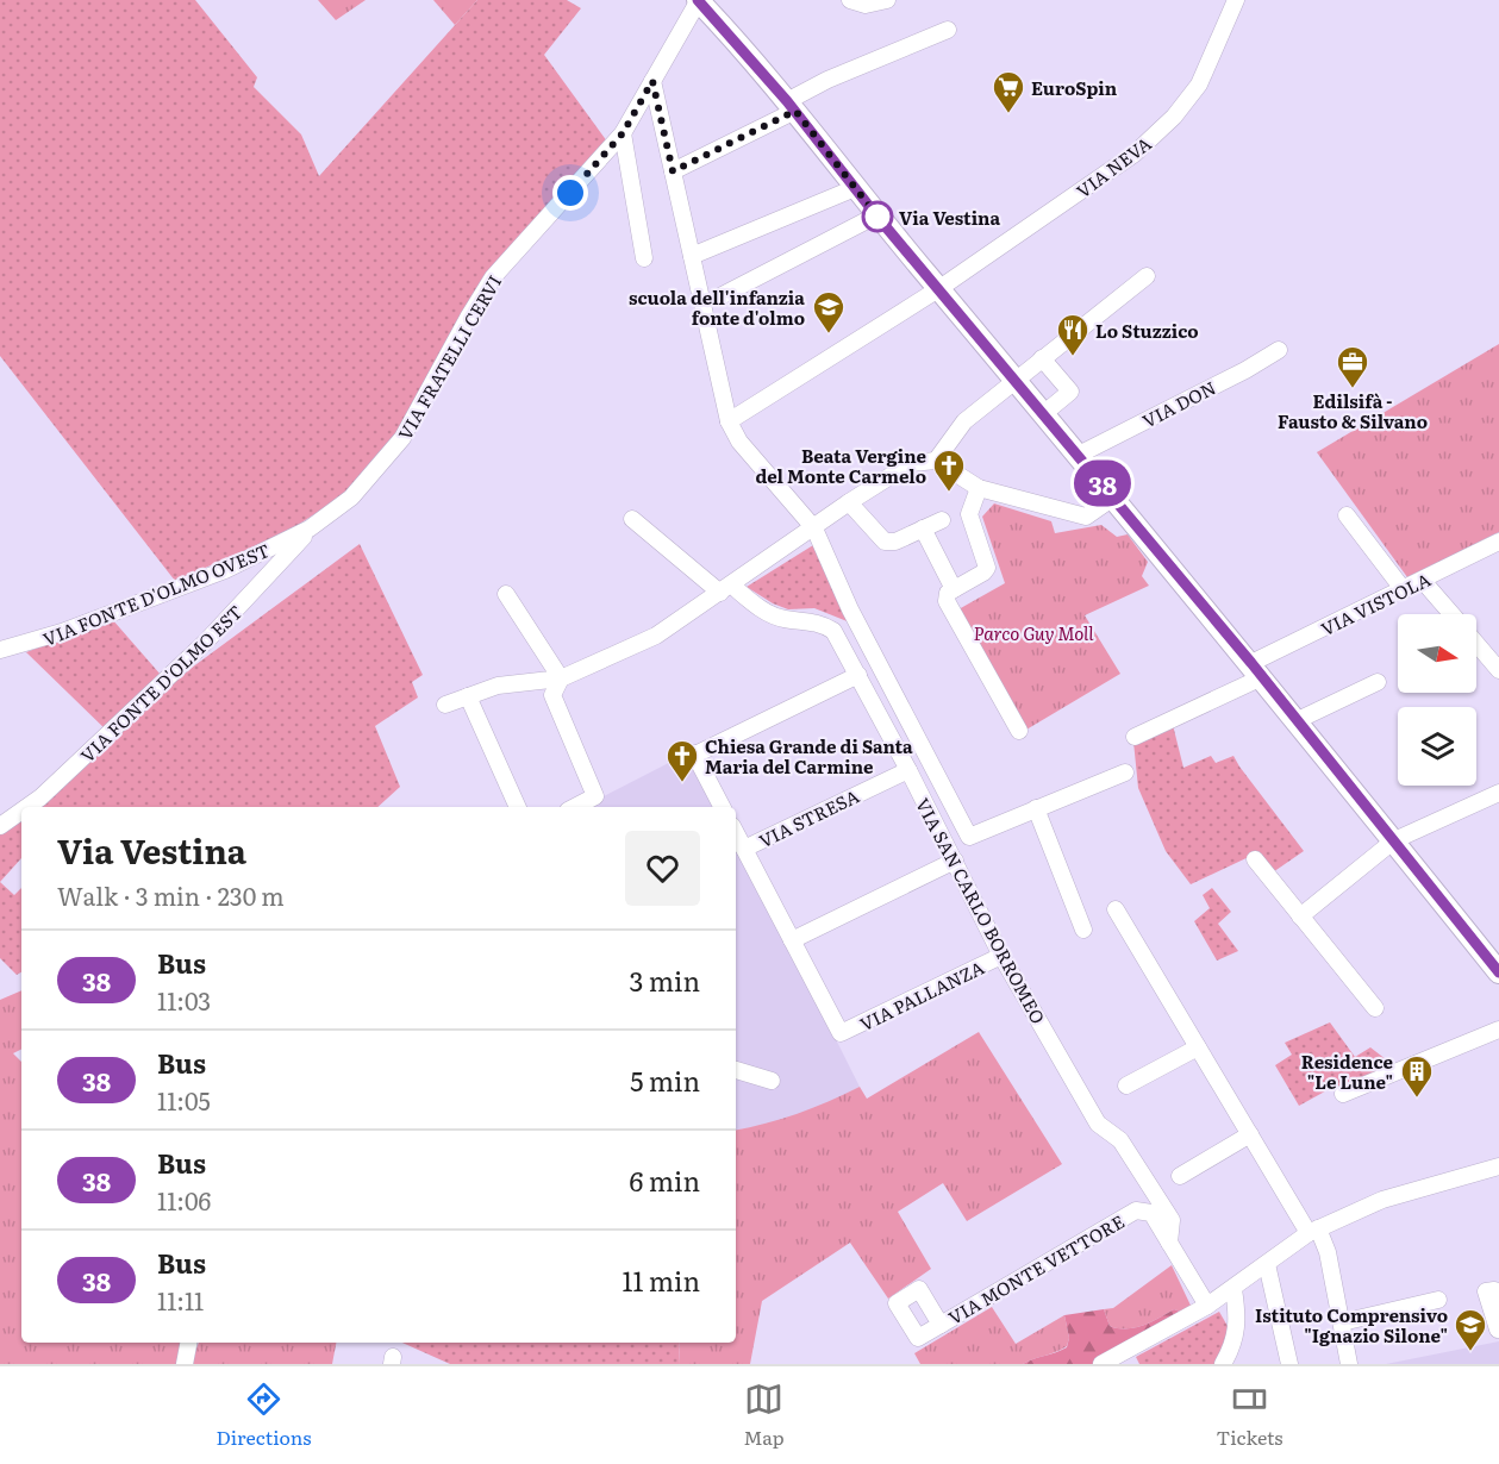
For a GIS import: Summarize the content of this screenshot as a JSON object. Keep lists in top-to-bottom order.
{
  "streets": {
    "street": [
      "VIA NEVA",
      "VIA FRATELLI CERVI",
      "VIA DON",
      "VIA FONTE D'OLMO OVEST",
      "VIA VISTOLA",
      "VIA FONTE D'OLMO EST",
      "VIA STRESA",
      "VIA SAN CARLO BORROMEO",
      "VIA PALLANZA",
      "VIA MONTE VETTORE"
    ]
  },
  "crossings": [
    ["VIA FRATELLI CERVI", "VIA FONTE D'OLMO OVEST"],
    ["VIA FRATELLI CERVI", "VIA FONTE D'OLMO EST"],
    ["VIA FONTE D'OLMO OVEST", "VIA FONTE D'OLMO EST"],
    ["VIA STRESA", "VIA SAN CARLO BORROMEO"],
    ["VIA SAN CARLO BORROMEO", "VIA PALLANZA"],
    ["VIA SAN CARLO BORROMEO", "VIA MONTE VETTORE"]
  ],
  "parks": ["Parco Guy Moll"],
  "places": {
    "supermarket": ["EuroSpin"],
    "other": ["Via Vestina"],
    "school or university": ["scuola dell'infanzia fonte d'olmo", "Istituto Comprensivo \"Ignazio Silone\""],
    "restaurant": ["Lo Stuzzico"],
    "office": ["Edilsifà - Fausto & Silvano"],
    "church": ["Beata Vergine del Monte Carmelo", "Chiesa Grande di Santa Maria del Carmine"],
    "building": ["Residence \"Le Lune\""]
  },
  "lines": ["bus line 38"],
  "north": "right",
  "page": {
    "on_map": "38",
    "heading": ["Via Vestina", "Walk · 3 min · 230 m"],
    "list": [
      {
        "mark": "38",
        "name": "Bus",
        "note": "11:03",
        "value": "3 min"
      },
      {
        "mark": "38",
        "name": "Bus",
        "note": "11:05",
        "value": "5 min"
      },
      {
        "mark": "38",
        "name": "Bus",
        "note": "11:06",
        "value": "6 min"
      },
      {
        "mark": "38",
        "name": "Bus",
        "note": "11:11",
        "value": "11 min"
      }
    ],
    "tabs": ["Directions", "Map", "Tickets"]
  }
}
